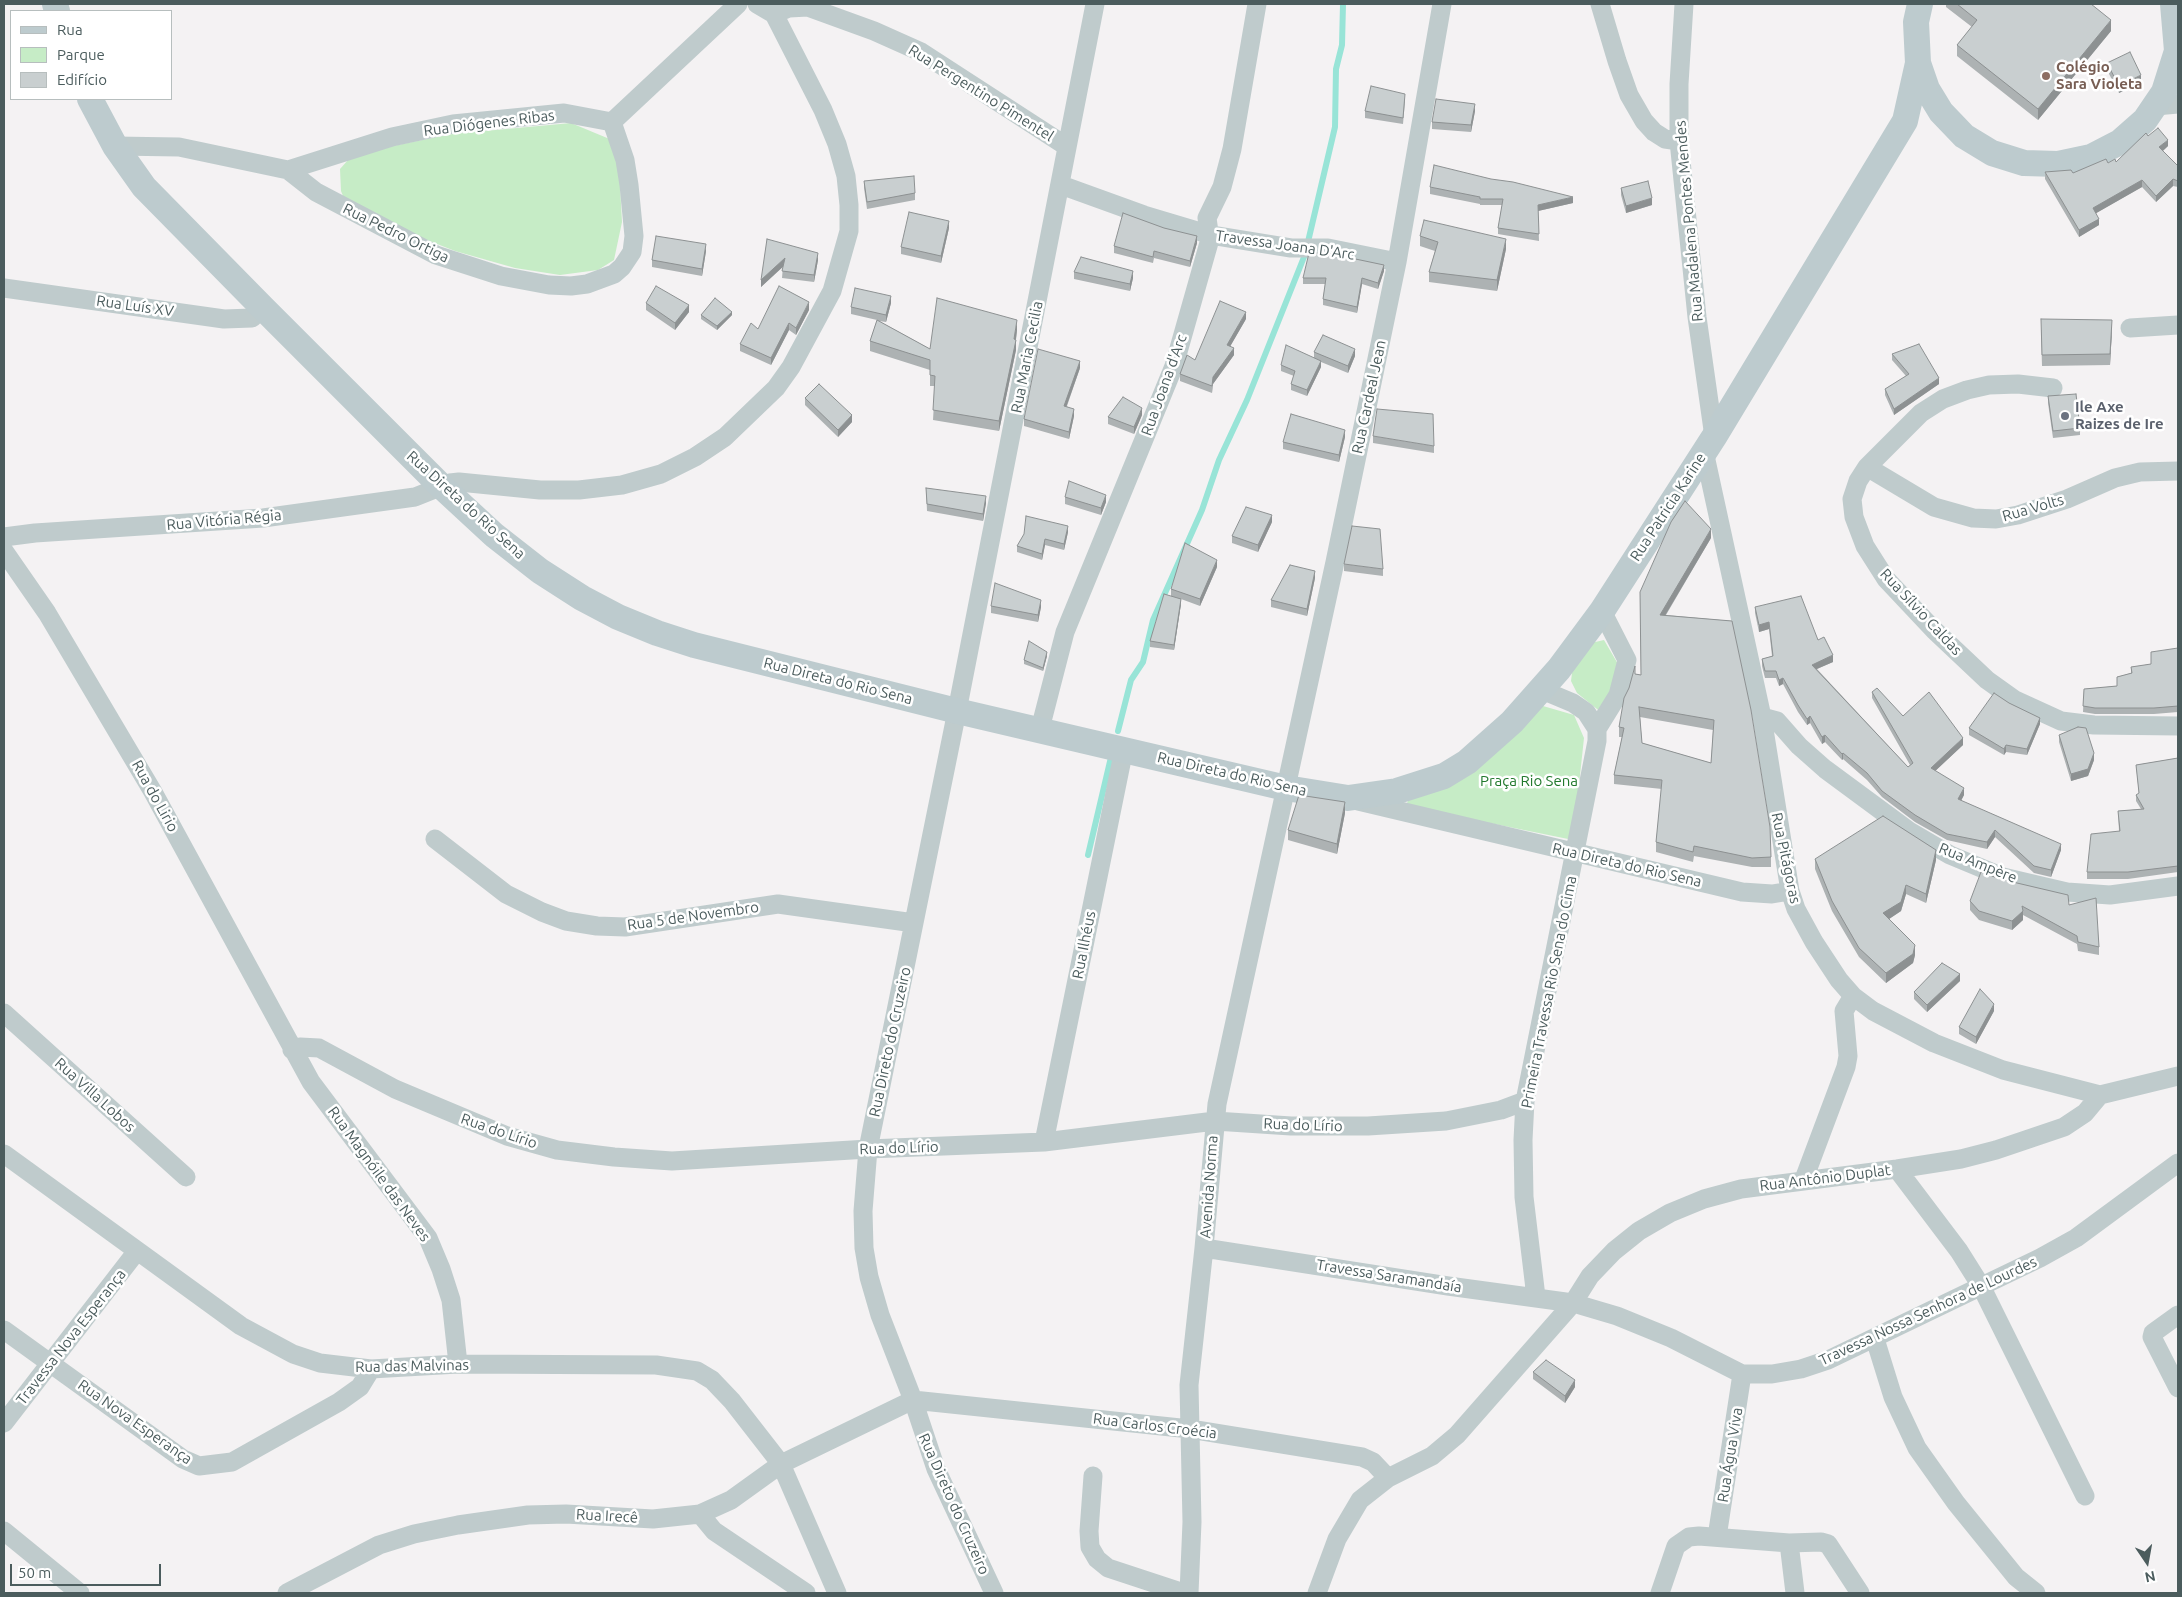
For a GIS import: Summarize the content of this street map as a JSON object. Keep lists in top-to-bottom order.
{
  "streets": {
    "main road": ["Rua Direta do Rio Sena", "Rua Patricia Karine"],
    "street": [
      "Rua Pergentino Pimentel",
      "Rua Diógenes Ribas",
      "Rua Madalena Pontes Mendes",
      "Rua Pedro Ortiga",
      "Travessa Joana D'Arc",
      "Rua Luís XV",
      "Rua Maria Cecilia",
      "Rua Joana d'Arc",
      "Rua Cardeal Jean",
      "Rua Volts",
      "Rua Vitória Régia",
      "Rua Sílvio Caldas",
      "Rua do Lirio",
      "Rua Pitágoras",
      "Rua Ampère",
      "Rua 5 de Novembro",
      "Rua Ilhéus",
      "Primeira Travessa Rio Sena do Cima",
      "Rua Direto do Cruzeiro",
      "Rua Villa Lobos",
      "Rua do Lírio",
      "Rua Magnóile das Neves",
      "Rua Antônio Duplat",
      "Avenida Norma",
      "Travessa Saramandaía",
      "Travessa Nossa Senhora de Lourdes",
      "Travessa Nova Esperança",
      "Rua das Malvinas",
      "Rua Nova Esperança",
      "Rua Carlos Croécia",
      "Rua Água Viva",
      "Rua Irecê"
    ]
  },
  "crossings": [
    ["Rua Pergentino Pimentel", "Rua Maria Cecilia"],
    ["Rua Pergentino Pimentel", "Rua Vitória Régia"],
    ["Rua Diógenes Ribas", "Rua Pedro Ortiga"],
    ["Rua Madalena Pontes Mendes", "Rua Patricia Karine"],
    ["Rua Madalena Pontes Mendes", "Rua Pitágoras"],
    ["Rua Pedro Ortiga", "Rua Direta do Rio Sena"],
    ["Travessa Joana D'Arc", "Rua Maria Cecilia"],
    ["Travessa Joana D'Arc", "Rua Joana d'Arc"],
    ["Travessa Joana D'Arc", "Rua Cardeal Jean"],
    ["Rua Luís XV", "Rua Direta do Rio Sena"],
    ["Rua Maria Cecilia", "Rua Direta do Rio Sena"],
    ["Rua Maria Cecilia", "Rua Direto do Cruzeiro"],
    ["Rua Joana d'Arc", "Rua Direta do Rio Sena"],
    ["Rua Cardeal Jean", "Rua Direta do Rio Sena"],
    ["Rua Cardeal Jean", "Avenida Norma"],
    ["Rua Direta do Rio Sena", "Rua Patricia Karine"],
    ["Rua Direta do Rio Sena", "Rua Vitória Régia"],
    ["Rua Direta do Rio Sena", "Rua Pitágoras"],
    ["Rua Direta do Rio Sena", "Rua Ilhéus"],
    ["Rua Direta do Rio Sena", "Primeira Travessa Rio Sena do Cima"],
    ["Rua Direta do Rio Sena", "Rua Direto do Cruzeiro"],
    ["Rua Direta do Rio Sena", "Avenida Norma"],
    ["Rua Patricia Karine", "Rua Pitágoras"],
    ["Rua Volts", "Rua Sílvio Caldas"],
    ["Rua do Lirio", "Rua do Lírio"],
    ["Rua do Lirio", "Rua Magnóile das Neves"],
    ["Rua Pitágoras", "Rua Ampère"],
    ["Rua Pitágoras", "Rua Antônio Duplat"],
    ["Rua 5 de Novembro", "Rua Direto do Cruzeiro"],
    ["Rua Ilhéus", "Rua do Lírio"],
    ["Primeira Travessa Rio Sena do Cima", "Rua do Lírio"],
    ["Primeira Travessa Rio Sena do Cima", "Travessa Saramandaía"],
    ["Rua Direto do Cruzeiro", "Rua do Lírio"],
    ["Rua Direto do Cruzeiro", "Rua Carlos Croécia"],
    ["Rua Direto do Cruzeiro", "Rua Irecê"],
    ["Rua do Lírio", "Rua Magnóile das Neves"],
    ["Rua do Lírio", "Avenida Norma"],
    ["Rua Magnóile das Neves", "Rua das Malvinas"],
    ["Rua Antônio Duplat", "Travessa Saramandaía"],
    ["Rua Antônio Duplat", "Travessa Nossa Senhora de Lourdes"],
    ["Rua Antônio Duplat", "Rua Carlos Croécia"],
    ["Avenida Norma", "Travessa Saramandaía"],
    ["Avenida Norma", "Rua Carlos Croécia"],
    ["Travessa Saramandaía", "Travessa Nossa Senhora de Lourdes"],
    ["Travessa Nossa Senhora de Lourdes", "Rua Água Viva"],
    ["Travessa Nova Esperança", "Rua das Malvinas"],
    ["Travessa Nova Esperança", "Rua Nova Esperança"],
    ["Rua das Malvinas", "Rua Nova Esperança"],
    ["Rua das Malvinas", "Rua Irecê"],
    ["Rua Carlos Croécia", "Rua Irecê"]
  ],
  "parks": ["Praça Rio Sena"],
  "places": ["Colégio Sara Violeta", "Ile Axe Raizes de Ire"],
  "legend": ["Rua", "Parque", "Edifício"],
  "scale_bar": "50 m",
  "north": "bottom"
}
